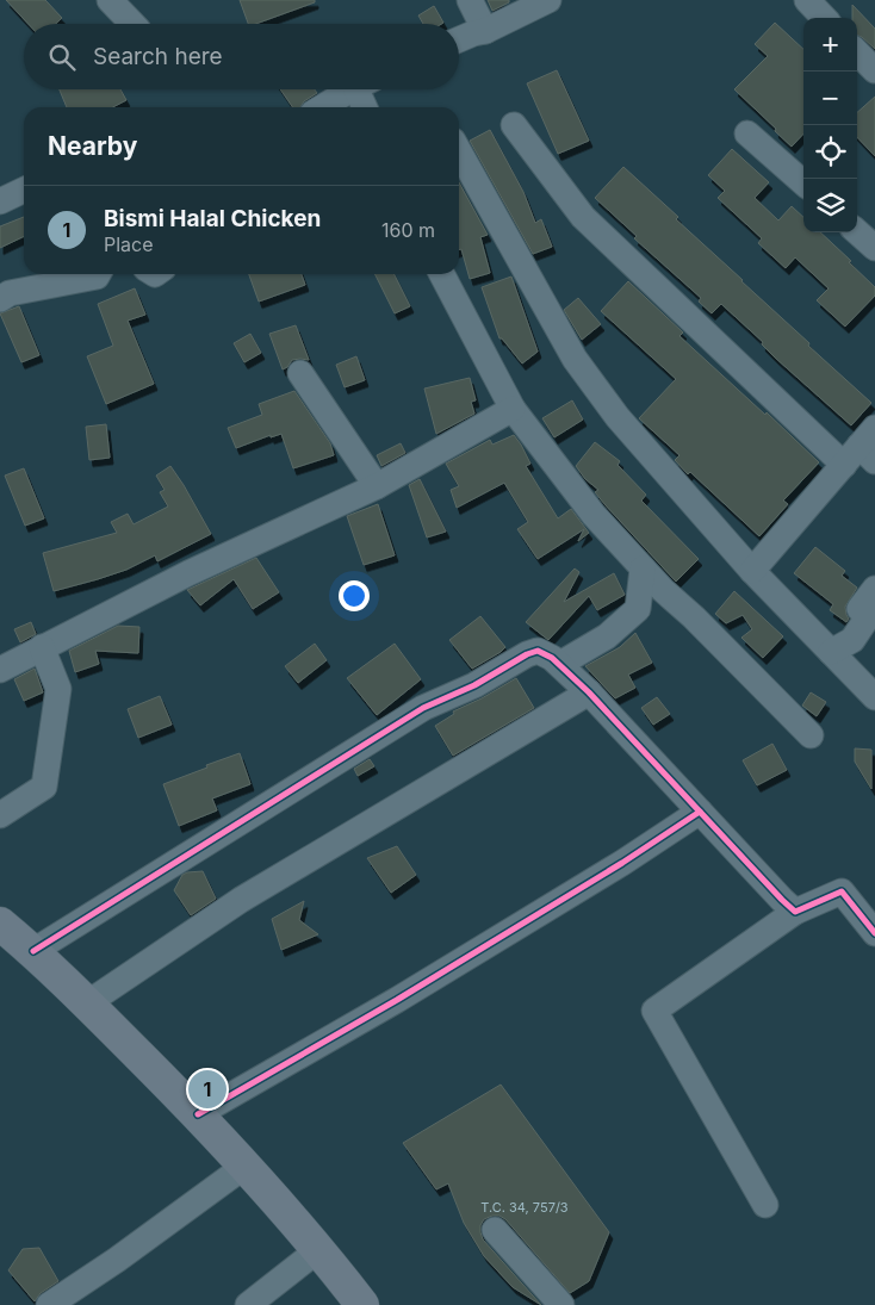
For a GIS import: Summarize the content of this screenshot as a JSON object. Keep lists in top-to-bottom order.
{
  "house_numbers": ["T.C. 34, 757/3"],
  "page": {
    "map_buttons": ["+", "−"],
    "search": "Search here",
    "heading": "Nearby",
    "list": [
      {
        "mark": "1",
        "name": "Bismi Halal Chicken",
        "note": "Place",
        "value": "160 m"
      }
    ],
    "pins": "1"
  }
}
